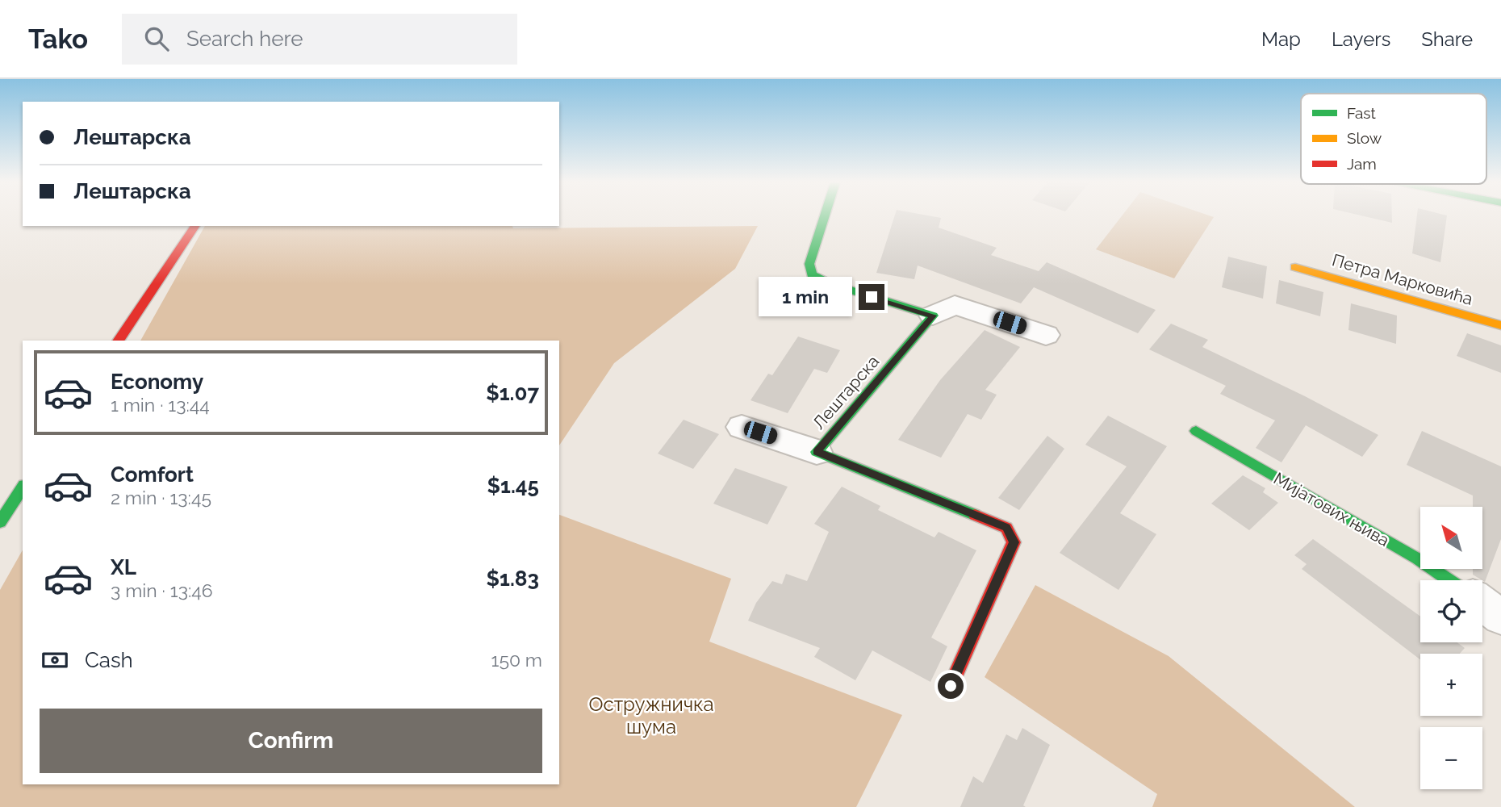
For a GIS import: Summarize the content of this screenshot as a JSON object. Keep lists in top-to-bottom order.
{
  "streets": {
    "street": ["Петра Марковића", "Лештарска", "Мијатових њива"]
  },
  "parks": ["Остружничка шума"],
  "legend": ["Fast", "Slow", "Jam"],
  "north": "top left",
  "page": {
    "header": "Tako",
    "search": "Search here",
    "nav": ["Map", "Layers", "Share"],
    "banner": ["Лештарска", "Лештарска"],
    "bubble": "1 min",
    "list": [
      {
        "name": "Economy",
        "note": "1 min · 13:44",
        "value": "$1.07"
      },
      {
        "name": "Comfort",
        "note": "2 min · 13:45",
        "value": "$1.45"
      },
      {
        "name": "XL",
        "note": "3 min · 13:46",
        "value": "$1.83"
      }
    ],
    "map_buttons": ["+", "−"],
    "pay": ["Cash", "150 m"],
    "buttons": "Confirm"
  }
}
